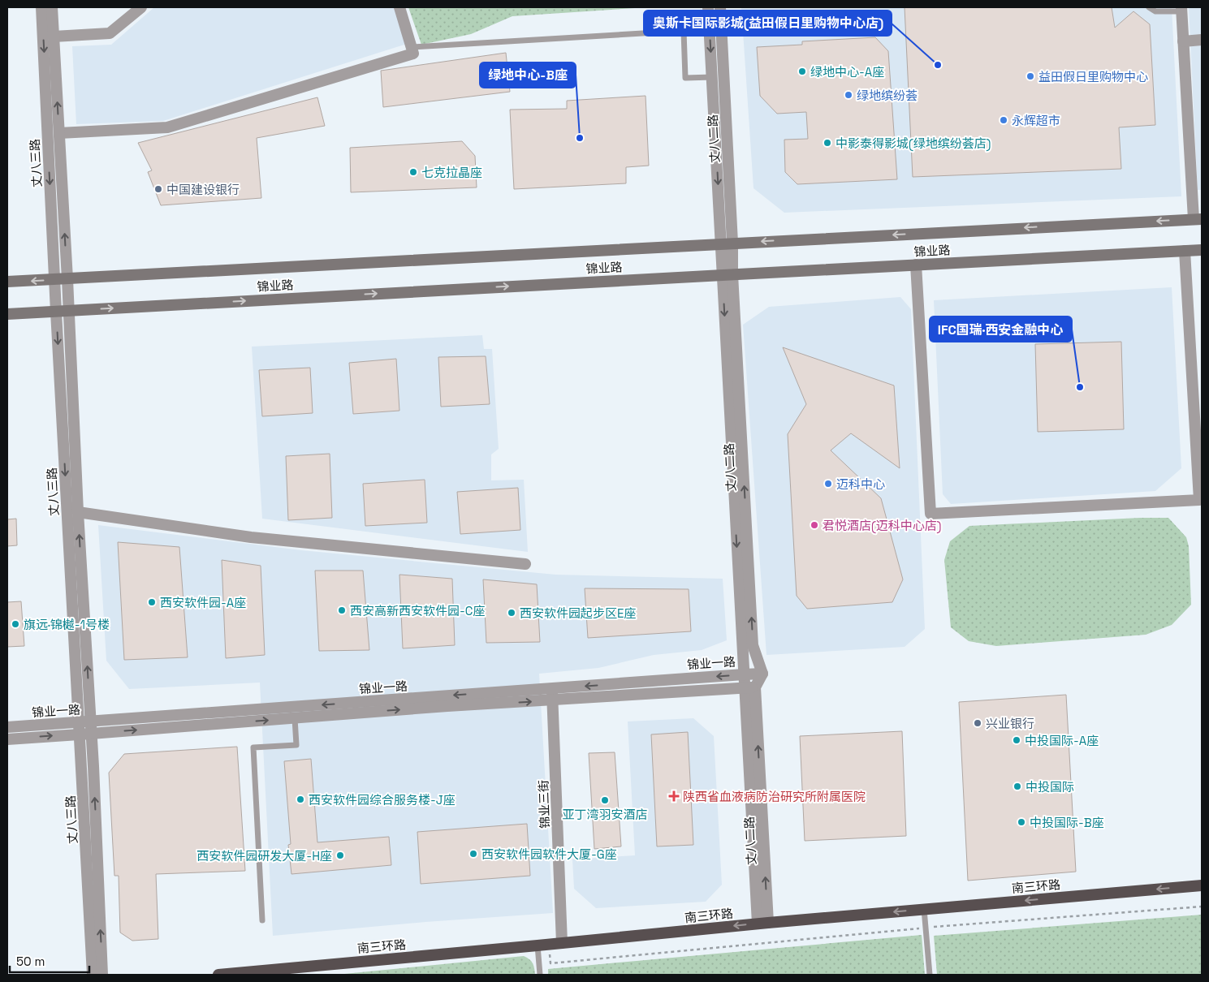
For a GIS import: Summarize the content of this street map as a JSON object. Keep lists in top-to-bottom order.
{
  "streets": {
    "highway": ["南三环路"],
    "main road": ["锦业路"],
    "street": [
      "丈八二路",
      "丈八三路",
      "锦业一路",
      "锦业三街"
    ]
  },
  "crossings": [
    ["丈八二路", "锦业路"],
    ["丈八二路", "锦业一路"],
    ["丈八二路", "南三环路"],
    ["丈八三路", "锦业路"],
    ["丈八三路", "锦业一路"],
    ["锦业一路", "锦业三街"],
    ["锦业三街", "南三环路"]
  ],
  "one_way": ["南三环路"],
  "places": {
    "other": [
      "奥斯卡国际影城(益田假日里购物中心店)",
      "绿地中心-A座",
      "益田假日里购物中心",
      "绿地缤纷荟",
      "永辉超市",
      "绿地中心-B座",
      "中影泰得影城(绿地缤纷荟店)",
      "七克拉晶座",
      "中国建设银行",
      "IFC国瑞·西安金融中心",
      "迈科中心",
      "君悦酒店(迈科中心店)",
      "西安软件园-A座",
      "西安高新西安软件园-C座",
      "西安软件园起步区E座",
      "旗远·锦樾-1号楼",
      "兴业银行",
      "中投国际-A座",
      "中投国际",
      "西安软件园综合服务楼-J座",
      "亚丁湾羽安酒店",
      "中投国际-B座",
      "西安软件园软件大厦-G座",
      "西安软件园研发大厦-H座"
    ],
    "health": ["陕西省血液病防治研究所附属医院"]
  },
  "scale_bar": "50 m"
}
